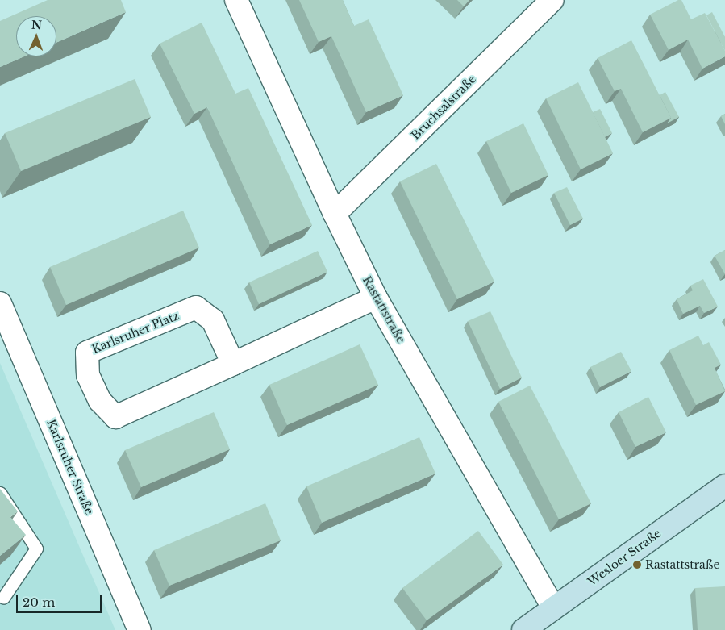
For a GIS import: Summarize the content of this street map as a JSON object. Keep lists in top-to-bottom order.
{
  "streets": {
    "street": [
      "Bruchsalstraße",
      "Rastattstraße",
      "Karlsruher Platz",
      "Karlsruher Straße",
      "Wesloer Straße"
    ]
  },
  "crossings": [
    ["Bruchsalstraße", "Rastattstraße"],
    ["Rastattstraße", "Karlsruher Platz"],
    ["Rastattstraße", "Wesloer Straße"]
  ],
  "places": ["Rastattstraße"],
  "scale_bar": "20 m",
  "north": "top"
}
